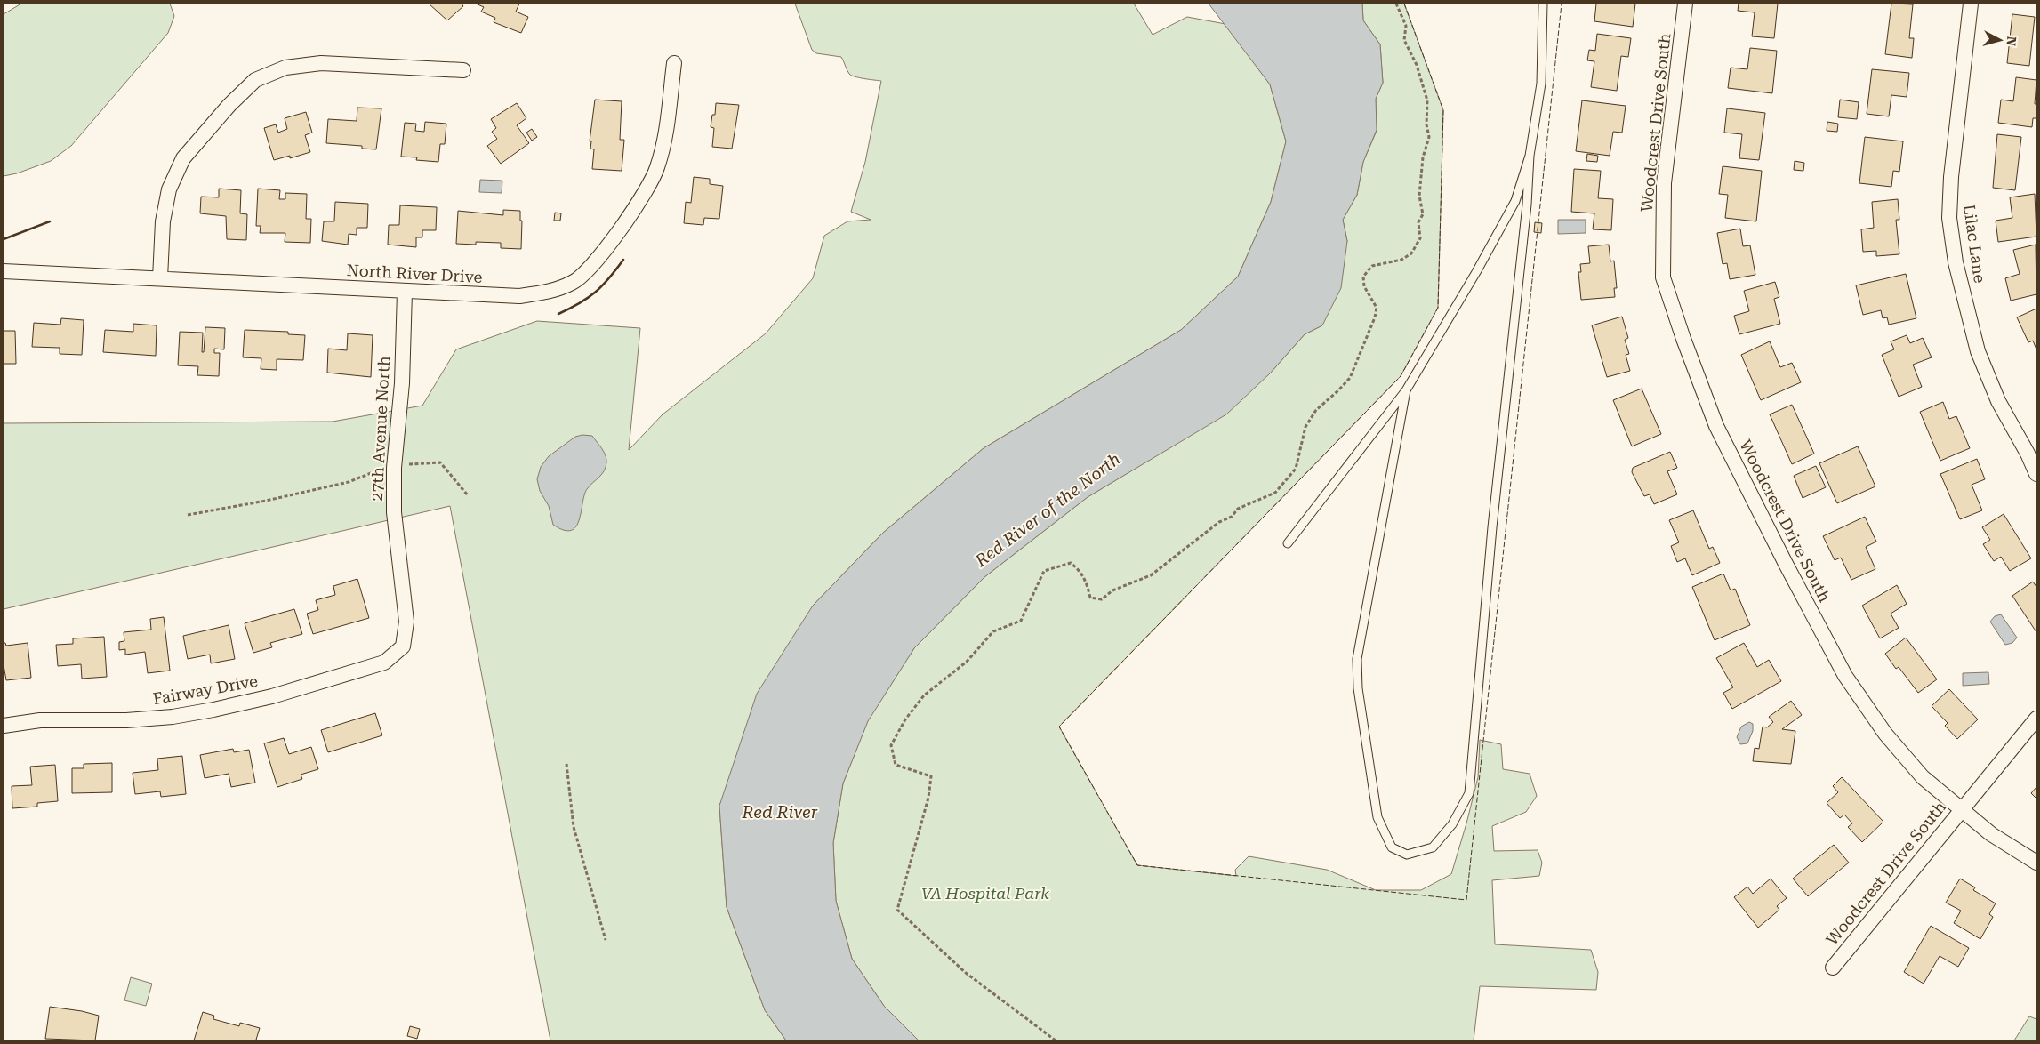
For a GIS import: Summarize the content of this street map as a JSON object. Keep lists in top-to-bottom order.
{
  "streets": {
    "street": [
      "Woodcrest Drive South",
      "Lilac Lane",
      "North River Drive",
      "27th Avenue North",
      "Fairway Drive"
    ]
  },
  "crossings": [
    ["North River Drive", "27th Avenue North"],
    ["27th Avenue North", "Fairway Drive"]
  ],
  "water": ["Red River of the North", "Red River"],
  "parks": ["VA Hospital Park"],
  "north": "right"
}
